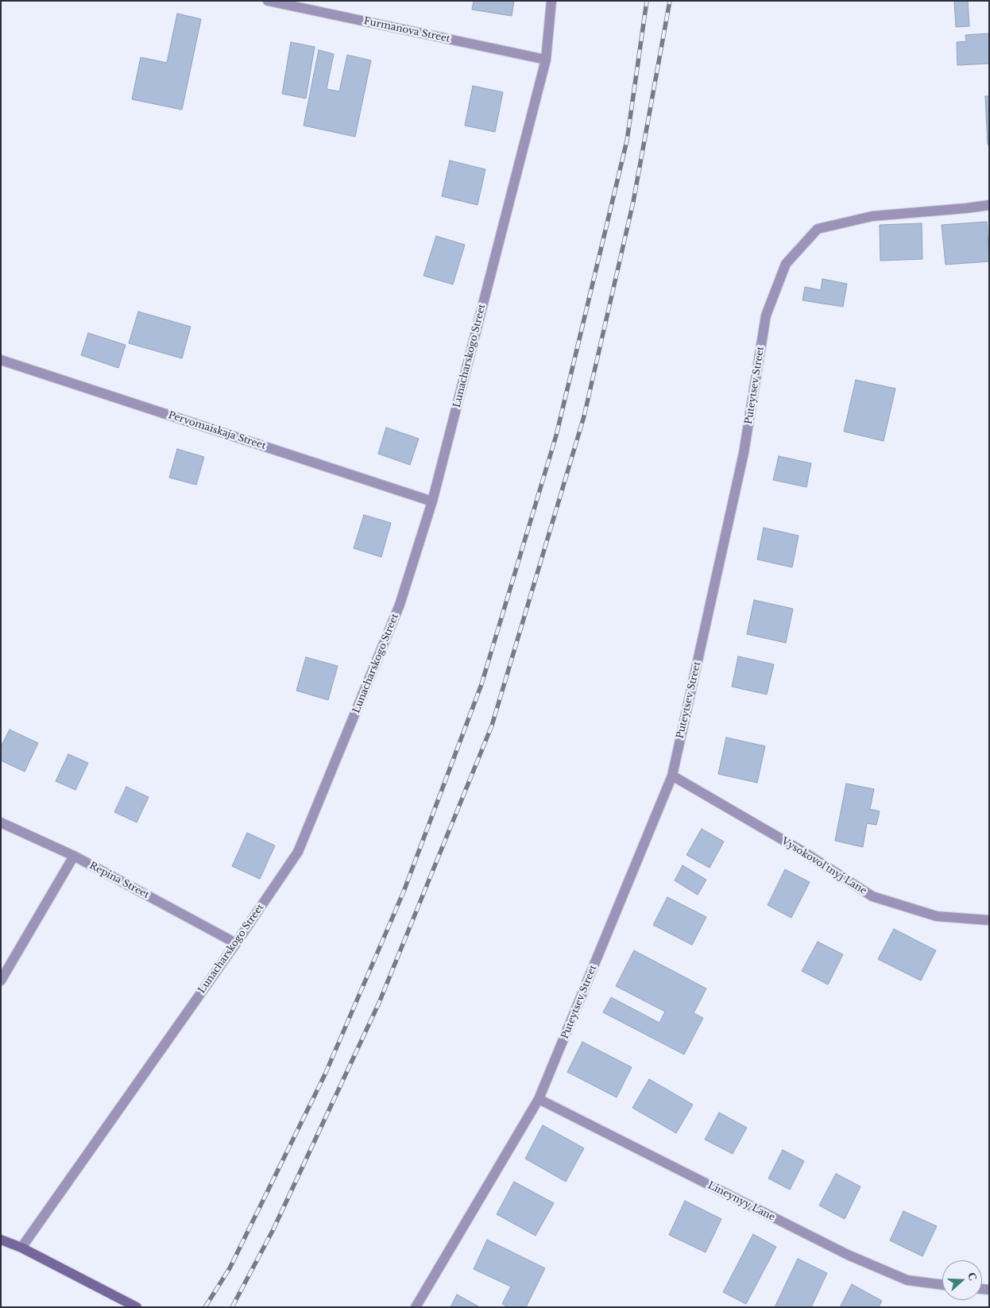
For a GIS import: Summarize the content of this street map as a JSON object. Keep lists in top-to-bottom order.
{
  "streets": {
    "street": [
      "Furmanova Street",
      "Lunacharskogo Street",
      "Puteytsev Street",
      "Pervomaiskaja Street",
      "Vysokovol'tnyj Lane",
      "Repina Street",
      "Lineynyy Lane"
    ]
  },
  "crossings": [
    ["Furmanova Street", "Lunacharskogo Street"],
    ["Lunacharskogo Street", "Pervomaiskaja Street"],
    ["Lunacharskogo Street", "Repina Street"],
    ["Puteytsev Street", "Vysokovol'tnyj Lane"],
    ["Puteytsev Street", "Lineynyy Lane"]
  ],
  "north": "right"
}
